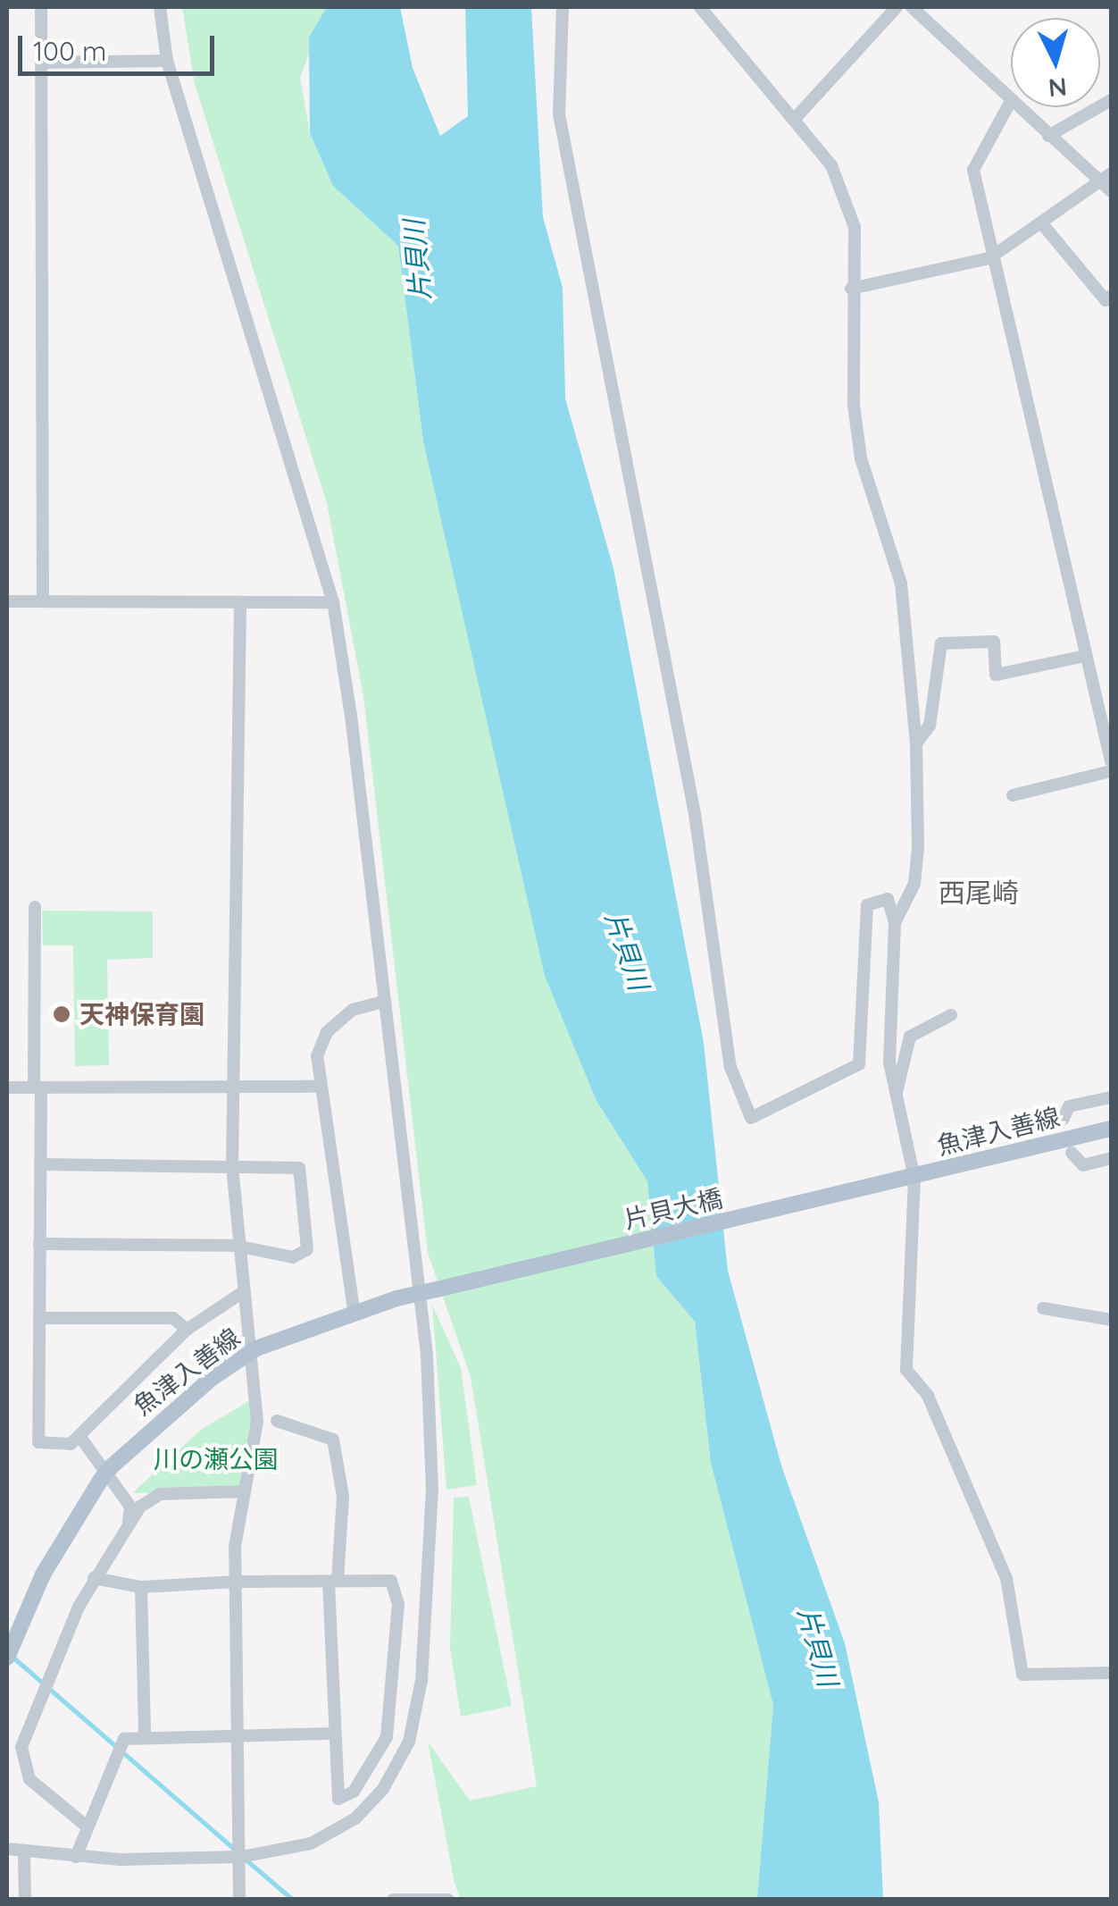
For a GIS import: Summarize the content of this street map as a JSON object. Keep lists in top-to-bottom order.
{
  "streets": {
    "main road": ["魚津入善線", "片貝大橋"]
  },
  "crossings": [
    ["魚津入善線", "片貝大橋"]
  ],
  "districts": ["西尾崎"],
  "water": ["片貝川"],
  "parks": ["川の瀬公園"],
  "places": ["天神保育園"],
  "scale_bar": "100 m",
  "north": "bottom"
}
